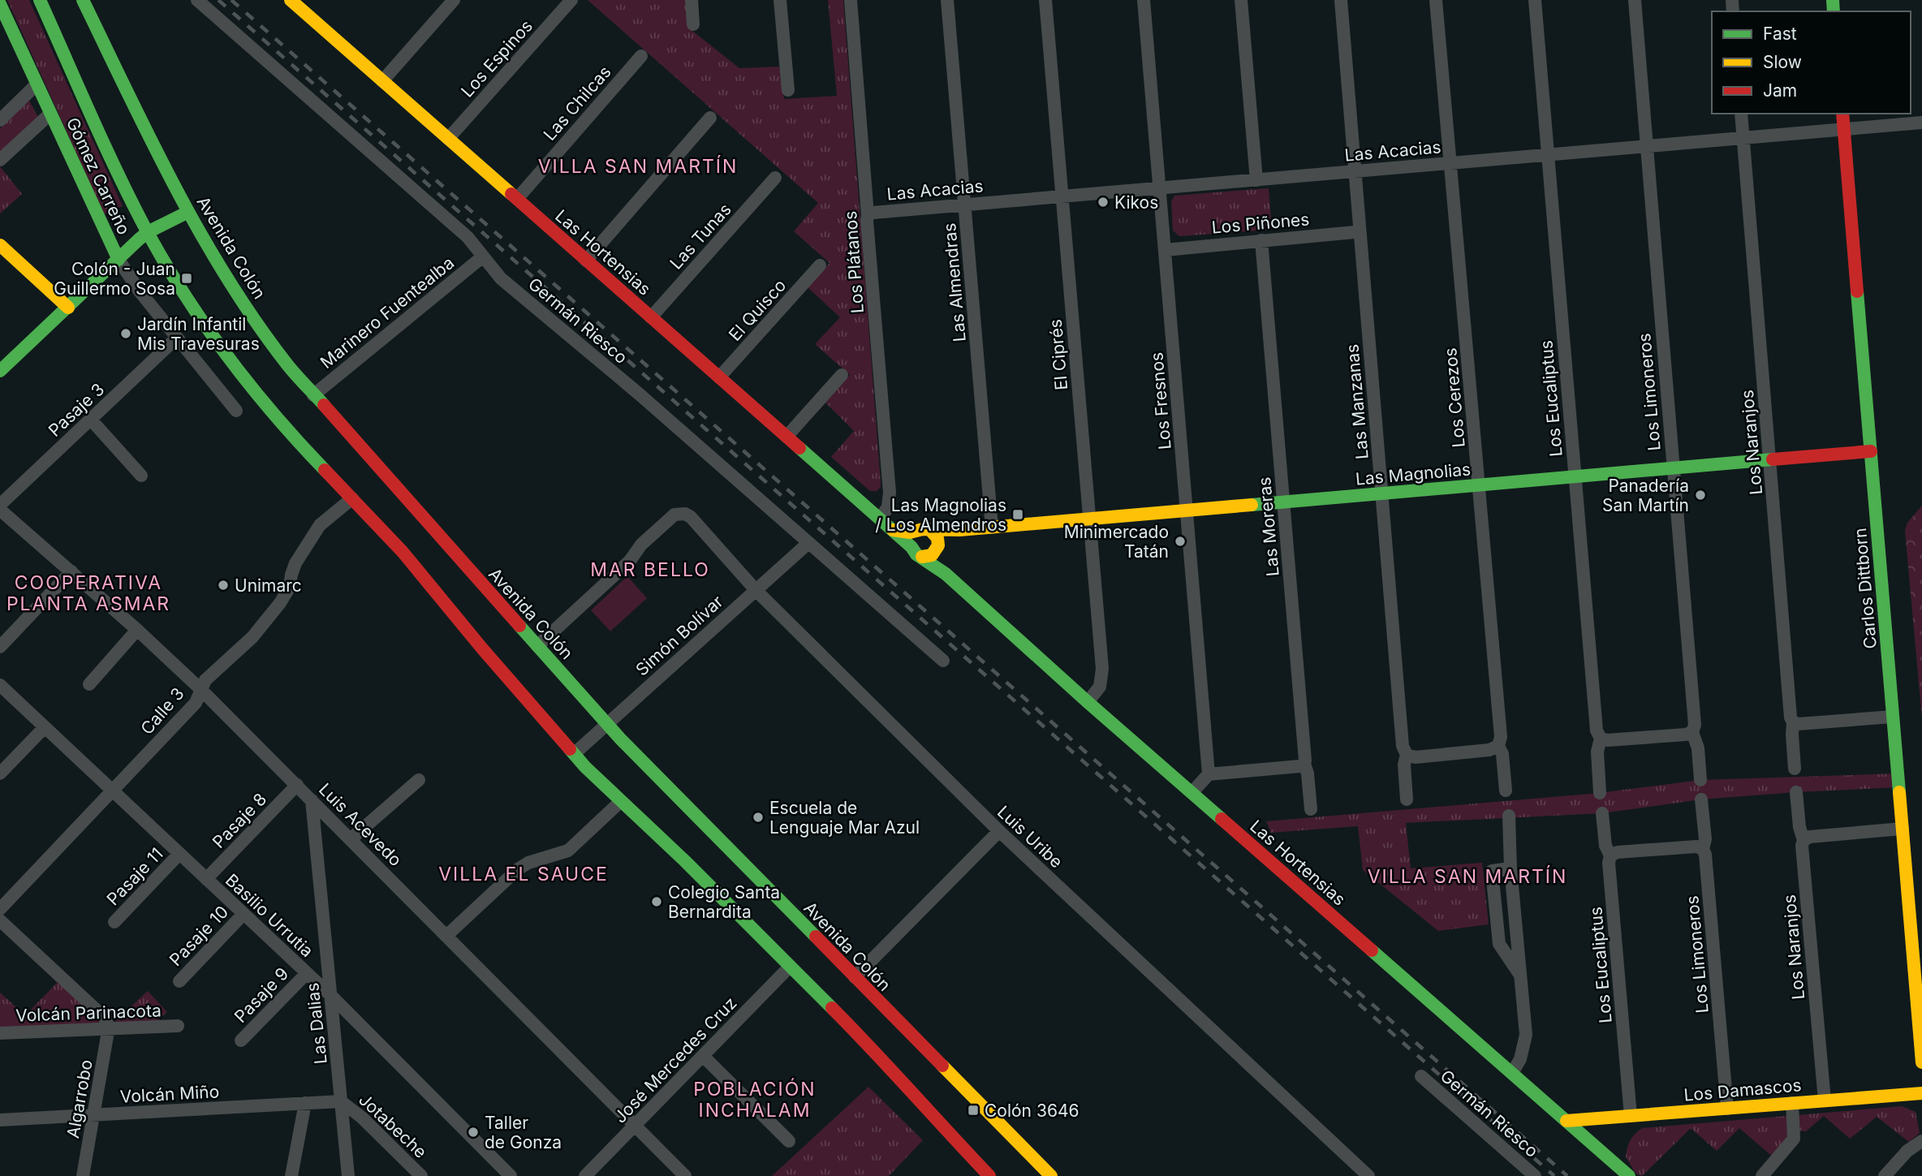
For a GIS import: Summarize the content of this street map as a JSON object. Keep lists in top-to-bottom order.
{
  "streets": {
    "street": [
      "Los Espinos",
      "Las Chilcas",
      "Las Acacias",
      "Gómez Carreño",
      "Los Piñones",
      "Las Tunas",
      "Avenida Colón",
      "Las Hortensias",
      "Los Plátanos",
      "Las Almendras",
      "El Quisco",
      "Marinero Fuentealba",
      "Germán Riesco",
      "El Ciprés",
      "Los Limoneros",
      "Los Cerezos",
      "Los Eucaliptus",
      "Los Fresnos",
      "Las Manzanas",
      "Pasaje 3",
      "Los Naranjos",
      "Las Magnolias",
      "Las Moreras",
      "Carlos Dittborn",
      "Simón Bolívar",
      "Calle 3",
      "Pasaje 8",
      "Luis Acevedo",
      "Luis Uribe",
      "Pasaje 11",
      "Basilio Urrutia",
      "Pasaje 10",
      "Pasaje 9",
      "Volcán Parinacota",
      "Las Dalias",
      "José Mercedes Cruz",
      "Los Damascos",
      "Volcán Miño",
      "Algarrobo",
      "Jotabeche"
    ]
  },
  "crossings": [
    ["Los Espinos", "Las Hortensias"],
    ["Las Chilcas", "Las Hortensias"],
    ["Las Acacias", "Los Plátanos"],
    ["Las Acacias", "Las Almendras"],
    ["Las Acacias", "El Ciprés"],
    ["Las Acacias", "Los Limoneros"],
    ["Las Acacias", "Los Cerezos"],
    ["Las Acacias", "Los Eucaliptus"],
    ["Las Acacias", "Los Fresnos"],
    ["Las Acacias", "Las Manzanas"],
    ["Las Acacias", "Los Naranjos"],
    ["Las Acacias", "Carlos Dittborn"],
    ["Gómez Carreño", "Pasaje 3"],
    ["Los Piñones", "Los Fresnos"],
    ["Los Piñones", "Las Manzanas"],
    ["Los Piñones", "Las Moreras"],
    ["Las Tunas", "Las Hortensias"],
    ["Avenida Colón", "Marinero Fuentealba"],
    ["Avenida Colón", "Simón Bolívar"],
    ["Avenida Colón", "Luis Uribe"],
    ["Las Hortensias", "Los Plátanos"],
    ["Las Hortensias", "El Quisco"],
    ["Las Hortensias", "El Ciprés"],
    ["Las Hortensias", "Las Magnolias"],
    ["Las Hortensias", "Los Damascos"],
    ["Las Almendras", "Las Magnolias"],
    ["Marinero Fuentealba", "Germán Riesco"],
    ["Germán Riesco", "Simón Bolívar"],
    ["El Ciprés", "Las Magnolias"],
    ["Los Limoneros", "Las Magnolias"],
    ["Los Limoneros", "Los Damascos"],
    ["Los Cerezos", "Las Magnolias"],
    ["Los Eucaliptus", "Las Magnolias"],
    ["Los Eucaliptus", "Los Damascos"],
    ["Los Fresnos", "Las Magnolias"],
    ["Las Manzanas", "Las Magnolias"],
    ["Los Naranjos", "Las Magnolias"],
    ["Los Naranjos", "Los Damascos"],
    ["Las Magnolias", "Las Moreras"],
    ["Las Magnolias", "Carlos Dittborn"],
    ["Simón Bolívar", "Luis Uribe"],
    ["Calle 3", "Luis Acevedo"],
    ["Calle 3", "Basilio Urrutia"],
    ["Pasaje 8", "Luis Acevedo"],
    ["Pasaje 8", "Basilio Urrutia"],
    ["Luis Acevedo", "Las Dalias"],
    ["Luis Acevedo", "José Mercedes Cruz"],
    ["Pasaje 11", "Basilio Urrutia"],
    ["Basilio Urrutia", "Pasaje 10"],
    ["Basilio Urrutia", "Pasaje 9"],
    ["Basilio Urrutia", "Las Dalias"],
    ["Volcán Parinacota", "Algarrobo"],
    ["Las Dalias", "Volcán Miño"],
    ["Las Dalias", "Jotabeche"],
    ["Volcán Miño", "Algarrobo"],
    ["Volcán Miño", "Jotabeche"]
  ],
  "districts": [
    "VILLA SAN MARTÍN",
    "MAR BELLO",
    "COOPERATIVA PLANTA ASMAR",
    "VILLA EL SAUCE",
    "VILLA SAN MARTÍN",
    "POBLACIÓN INCHALAM"
  ],
  "places": {
    "other": [
      "Kikos",
      "Jardín Infantil Mis Travesuras",
      "Panadería San Martín",
      "Minimercado Tatán",
      "Unimarc",
      "Escuela de Lenguaje Mar Azul",
      "Colegio Santa Bernardita",
      "Taller de Gonza"
    ],
    "transit": ["Colón - Juan Guillermo Sosa", "Las Magnolias / Los Almendros", "Colón 3646"]
  },
  "legend": ["Fast", "Slow", "Jam"]
}
